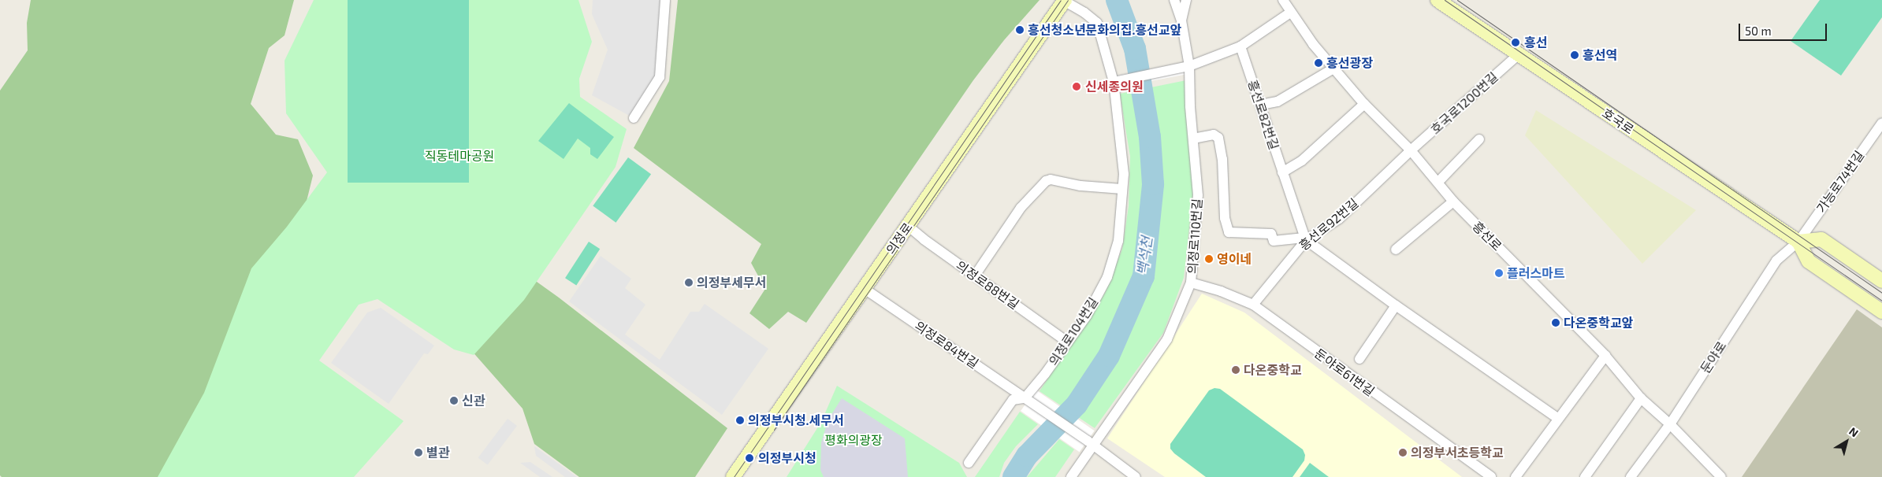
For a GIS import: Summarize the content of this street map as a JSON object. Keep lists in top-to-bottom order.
{
  "streets": {
    "street": [
      "호국로1200번길",
      "흥선로82번길",
      "호국로",
      "가능로74번길",
      "흥선로92번길",
      "의정로110번길",
      "흥선로",
      "의정로",
      "의정로88번길",
      "의정로104번길",
      "의정로84번길",
      "둔야로",
      "둔야로61번길"
    ]
  },
  "crossings": [
    ["호국로1200번길", "호국로"],
    ["호국로1200번길", "흥선로92번길"],
    ["호국로1200번길", "흥선로"],
    ["흥선로82번길", "흥선로92번길"],
    ["호국로", "가능로74번길"],
    ["호국로", "둔야로"],
    ["가능로74번길", "둔야로"],
    ["흥선로92번길", "흥선로"],
    ["흥선로92번길", "둔야로61번길"],
    ["의정로110번길", "의정로84번길"],
    ["의정로110번길", "둔야로61번길"],
    ["흥선로", "둔야로"],
    ["의정로", "의정로88번길"],
    ["의정로", "의정로104번길"],
    ["의정로", "의정로84번길"],
    ["의정로88번길", "의정로104번길"],
    ["의정로104번길", "의정로84번길"]
  ],
  "water": ["백석천"],
  "parks": ["직동테마공원", "평화의광장"],
  "places": [
    "흥선청소년문화의집.흥선교앞",
    "흥선",
    "흥선역",
    "흥선광장",
    "신세종의원",
    "영이네",
    "플러스마트",
    "의정부세무서",
    "다온중학교앞",
    "다온중학교",
    "신관",
    "의정부시청.세무서",
    "별관",
    "의정부서초등학교",
    "의정부시청"
  ],
  "scale_bar": "50 m",
  "north": "top right"
}
